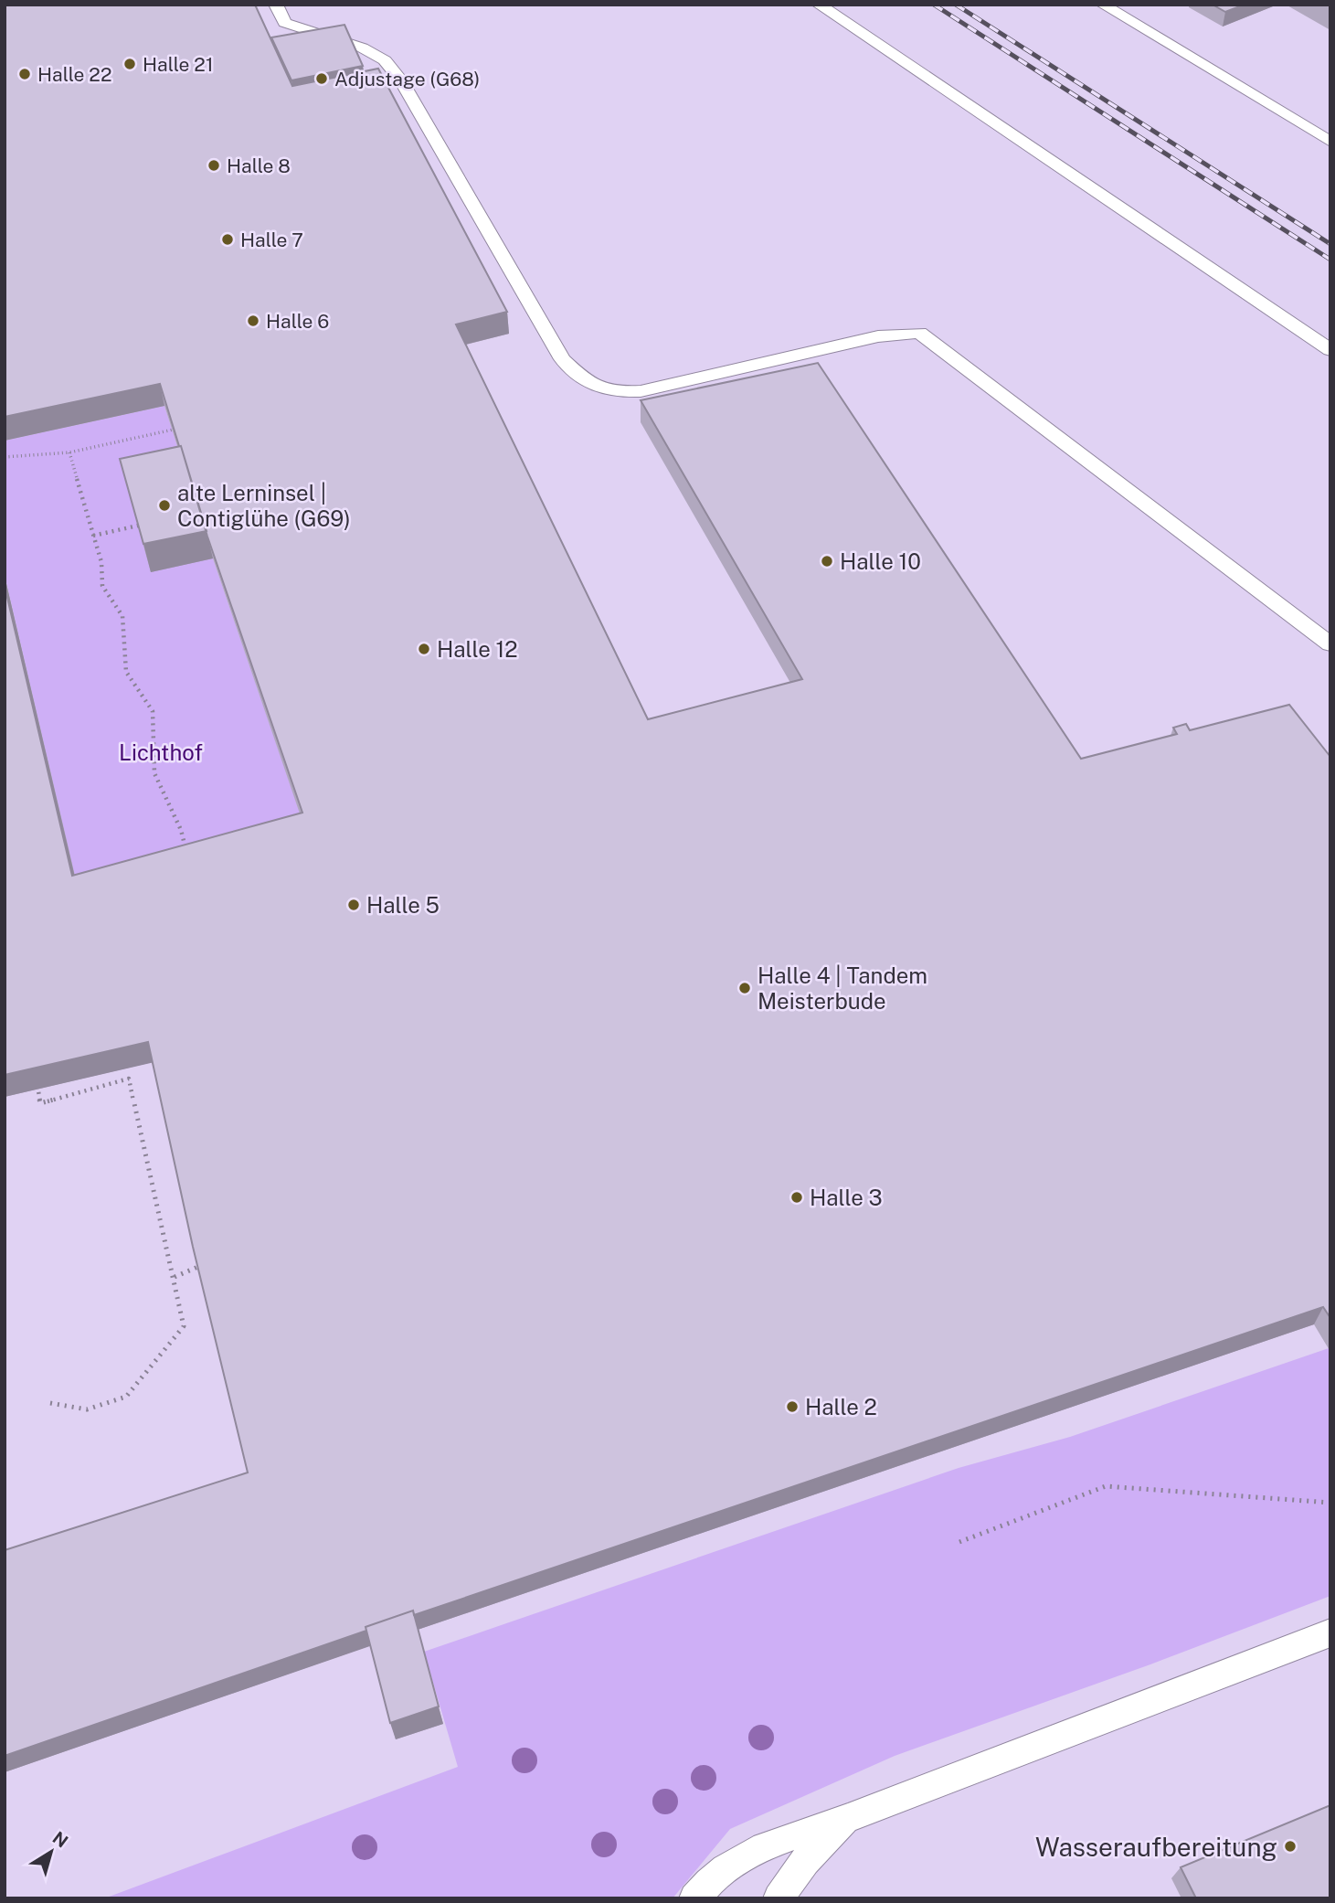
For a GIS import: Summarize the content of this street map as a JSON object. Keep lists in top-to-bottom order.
{
  "parks": ["Lichthof"],
  "places": [
    "Halle 21",
    "Halle 22",
    "Adjustage (G68)",
    "Halle 8",
    "Halle 7",
    "Halle 6",
    "alte Lerninsel | Contiglühe (G69)",
    "Halle 10",
    "Halle 12",
    "Halle 5",
    "Halle 4 | Tandem Meisterbude",
    "Halle 3",
    "Halle 2",
    "Wasseraufbereitung"
  ],
  "north": "top right"
}
